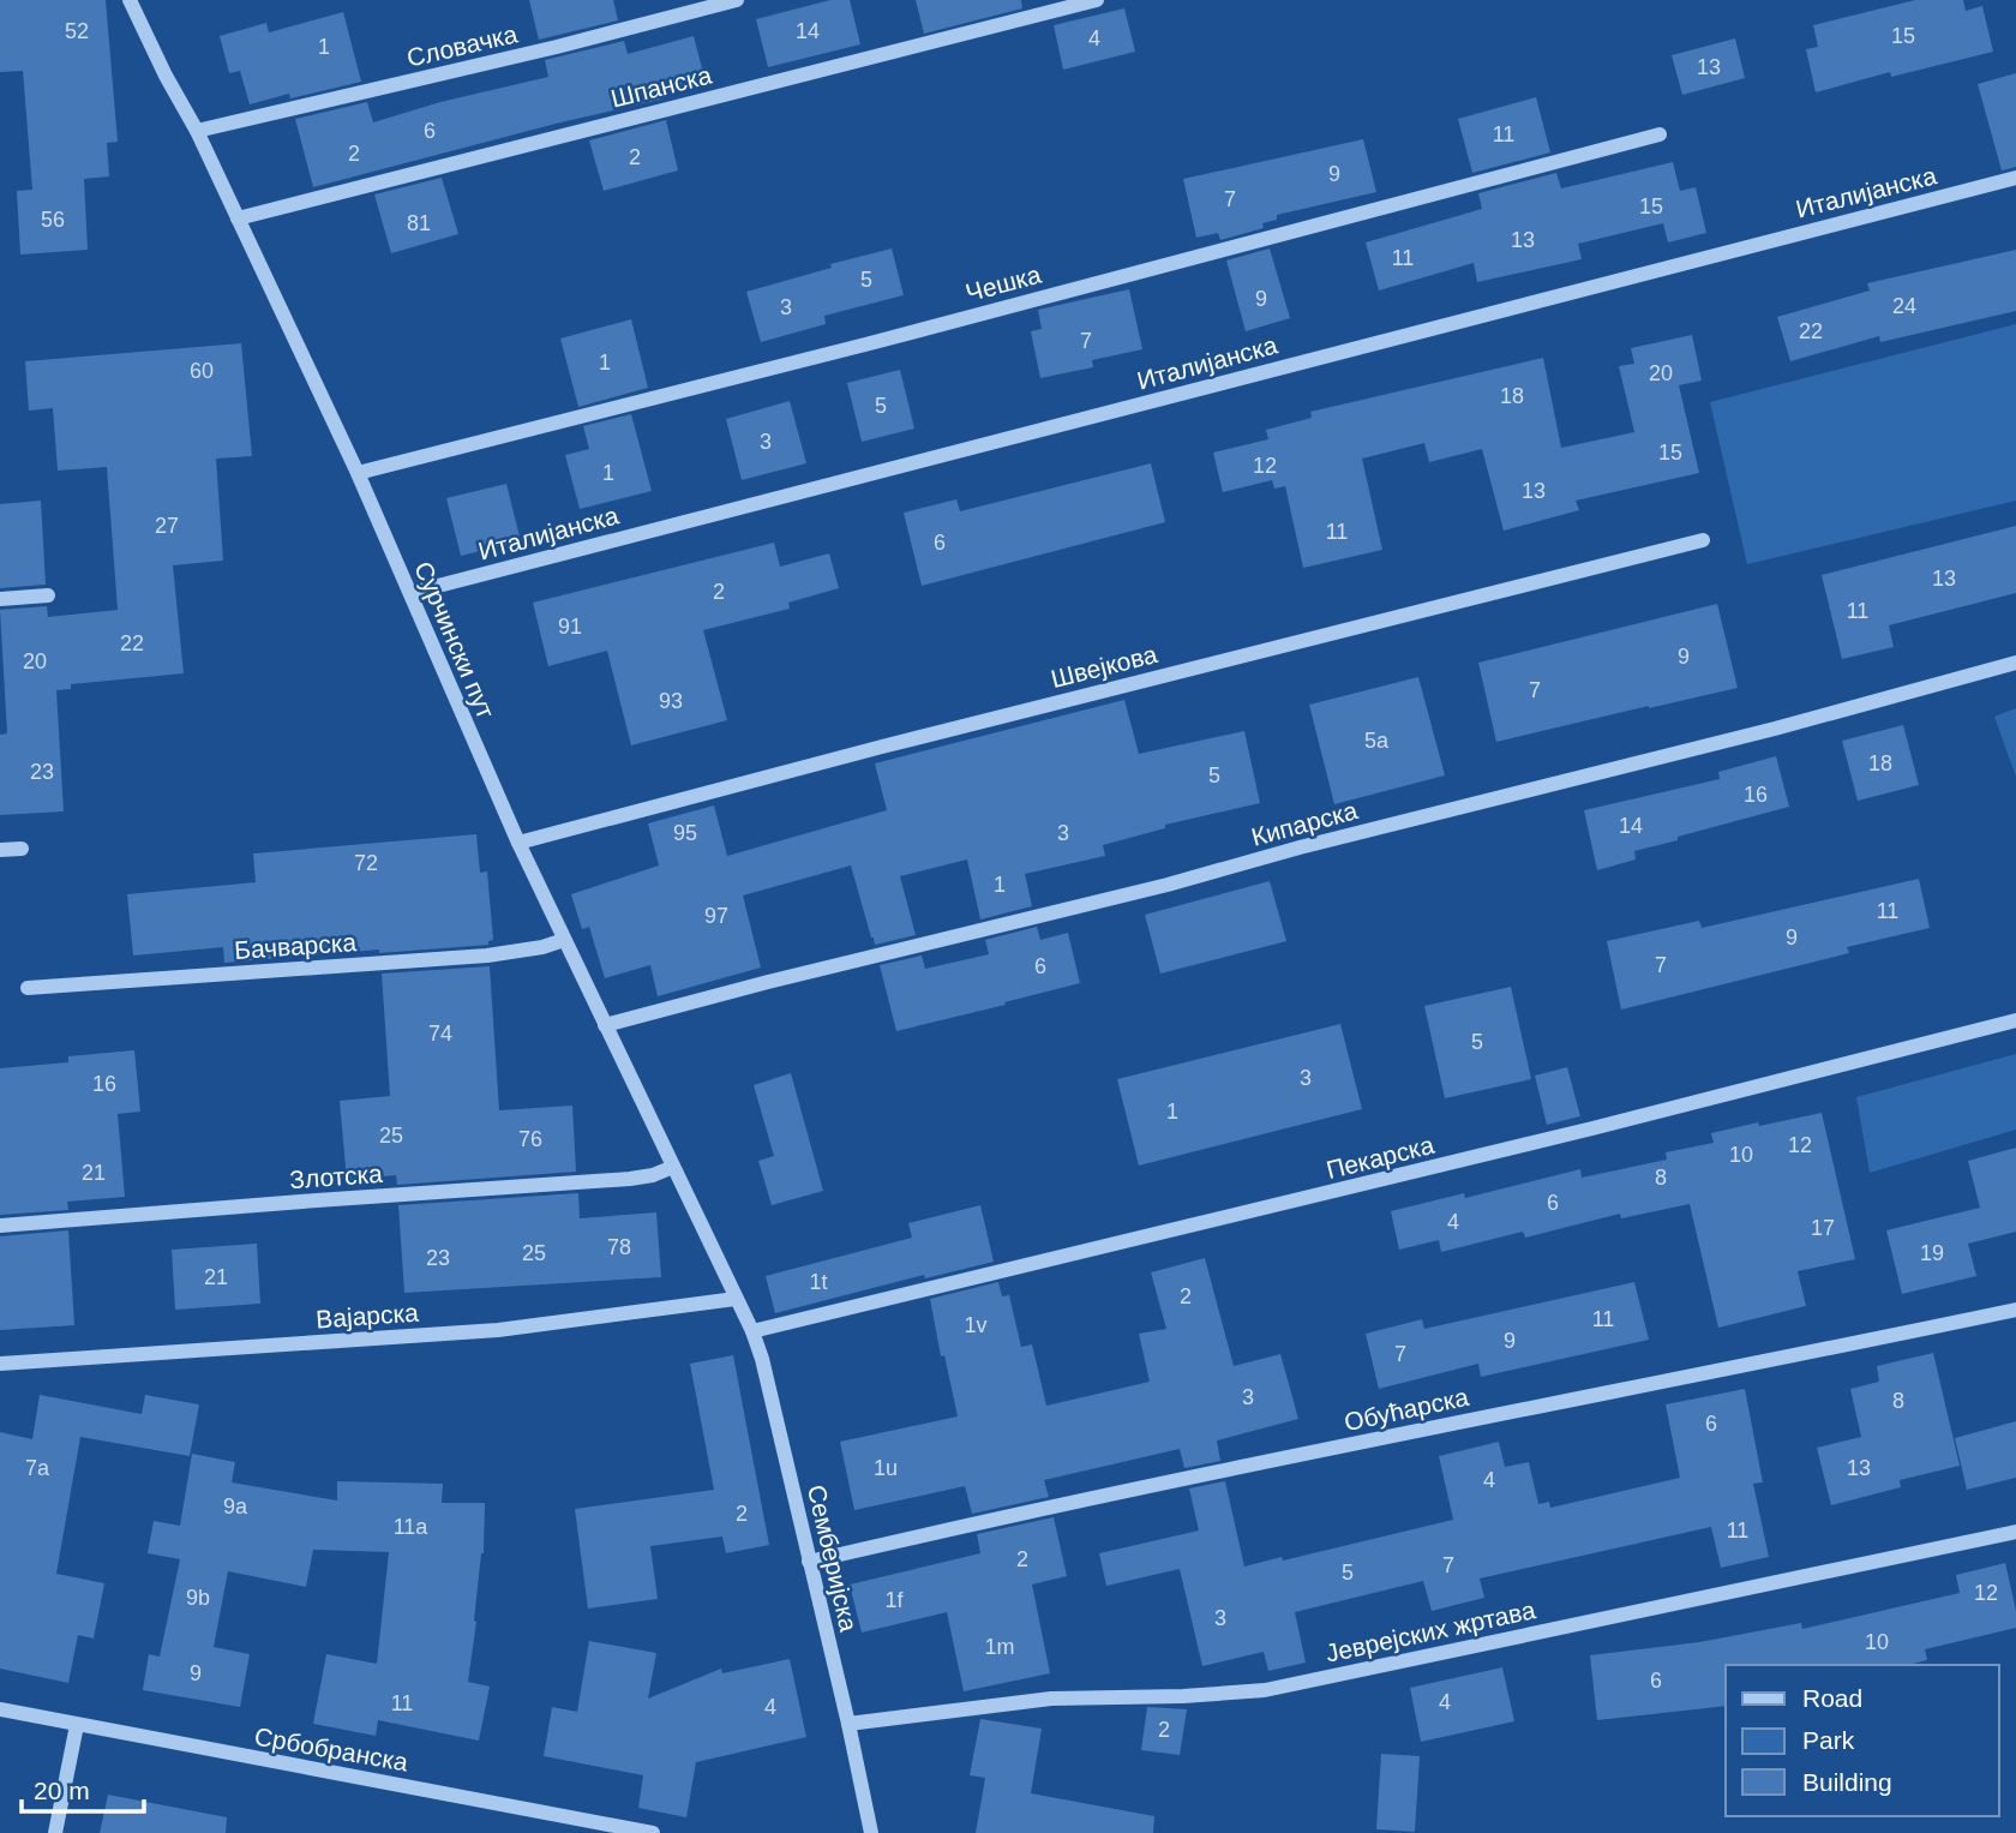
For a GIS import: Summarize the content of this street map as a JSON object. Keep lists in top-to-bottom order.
{
  "streets": {
    "street": [
      "Словачка",
      "Шпанска",
      "Италијанска",
      "Чешка",
      "Сурчински пут",
      "Швејкова",
      "Кипарска",
      "Бачварска",
      "Пекарска",
      "Злотска",
      "Вајарска",
      "Обућарска",
      "Семберијска",
      "Јеврејских жртава",
      "Србобранска"
    ]
  },
  "crossings": [
    ["Словачка", "Сурчински пут"],
    ["Шпанска", "Сурчински пут"],
    ["Италијанска", "Сурчински пут"],
    ["Чешка", "Сурчински пут"],
    ["Сурчински пут", "Швејкова"],
    ["Сурчински пут", "Кипарска"],
    ["Сурчински пут", "Бачварска"],
    ["Сурчински пут", "Злотска"],
    ["Сурчински пут", "Вајарска"],
    ["Сурчински пут", "Семберијска"],
    ["Пекарска", "Семберијска"],
    ["Вајарска", "Семберијска"],
    ["Обућарска", "Семберијска"],
    ["Семберијска", "Јеврејских жртава"]
  ],
  "house_numbers": [
    "52",
    "14",
    "15",
    "4",
    "1",
    "13",
    "6",
    "11",
    "2",
    "2",
    "9",
    "7",
    "15",
    "56",
    "81",
    "13",
    "11",
    "5",
    "9",
    "24",
    "3",
    "22",
    "7",
    "1",
    "60",
    "20",
    "18",
    "5",
    "3",
    "15",
    "12",
    "1",
    "13",
    "27",
    "11",
    "6",
    "13",
    "2",
    "11",
    "91",
    "22",
    "9",
    "20",
    "7",
    "93",
    "5a",
    "18",
    "23",
    "5",
    "16",
    "14",
    "95",
    "3",
    "72",
    "1",
    "11",
    "97",
    "9",
    "7",
    "6",
    "74",
    "5",
    "3",
    "16",
    "1",
    "25",
    "76",
    "12",
    "10",
    "21",
    "8",
    "6",
    "4",
    "17",
    "78",
    "25",
    "19",
    "23",
    "21",
    "1t",
    "2",
    "11",
    "1v",
    "9",
    "7",
    "3",
    "8",
    "6",
    "7a",
    "1u",
    "13",
    "4",
    "9a",
    "2",
    "11a",
    "11",
    "2",
    "7",
    "5",
    "12",
    "9b",
    "1f",
    "3",
    "10",
    "1m",
    "9",
    "6",
    "4",
    "11",
    "4",
    "2"
  ],
  "legend": ["Road", "Park", "Building"],
  "scale_bar": "20 m"
}
